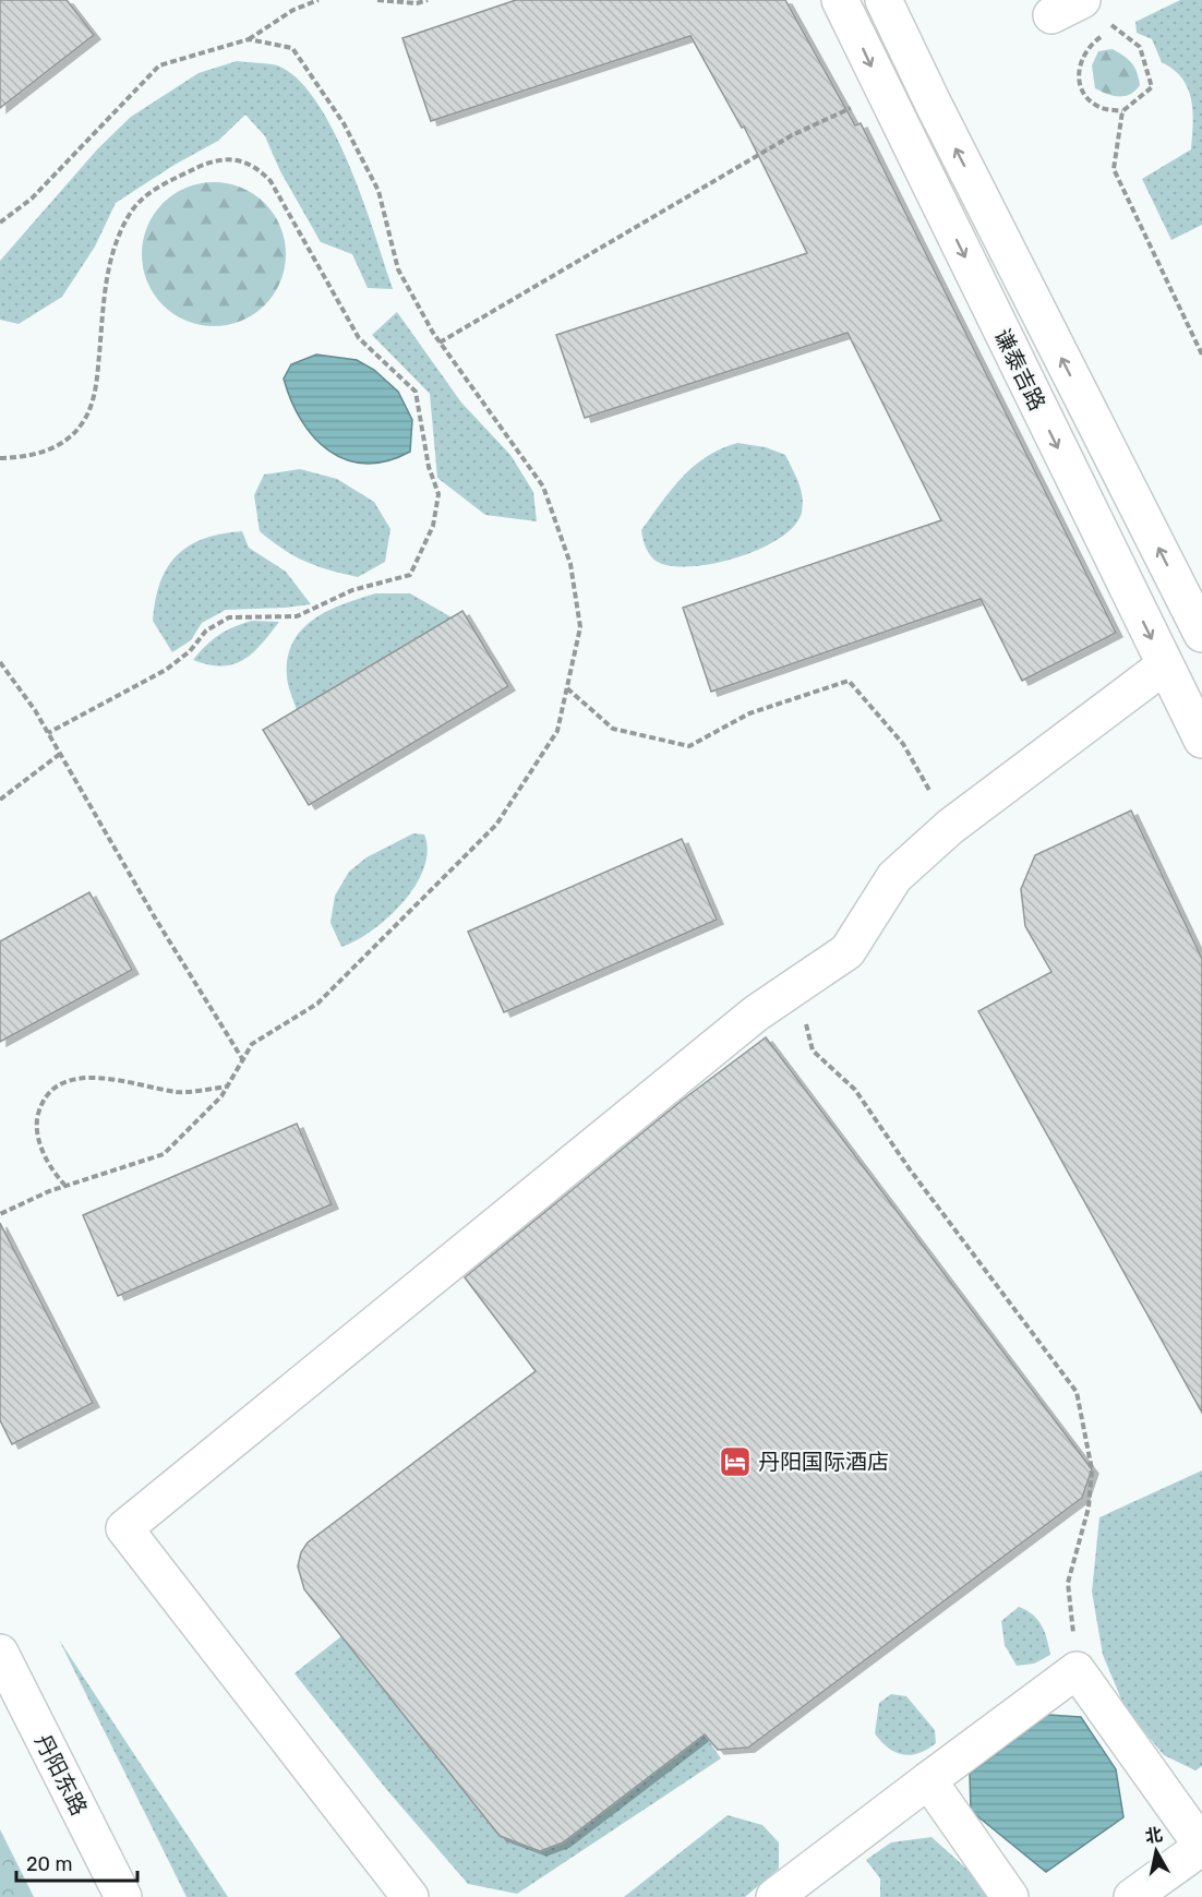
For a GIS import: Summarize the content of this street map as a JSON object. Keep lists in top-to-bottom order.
{
  "streets": {
    "street": ["谦泰吉路", "丹阳东路"]
  },
  "places": {
    "hotel": ["丹阳国际酒店"]
  },
  "scale_bar": "20 m",
  "north": "top"
}
